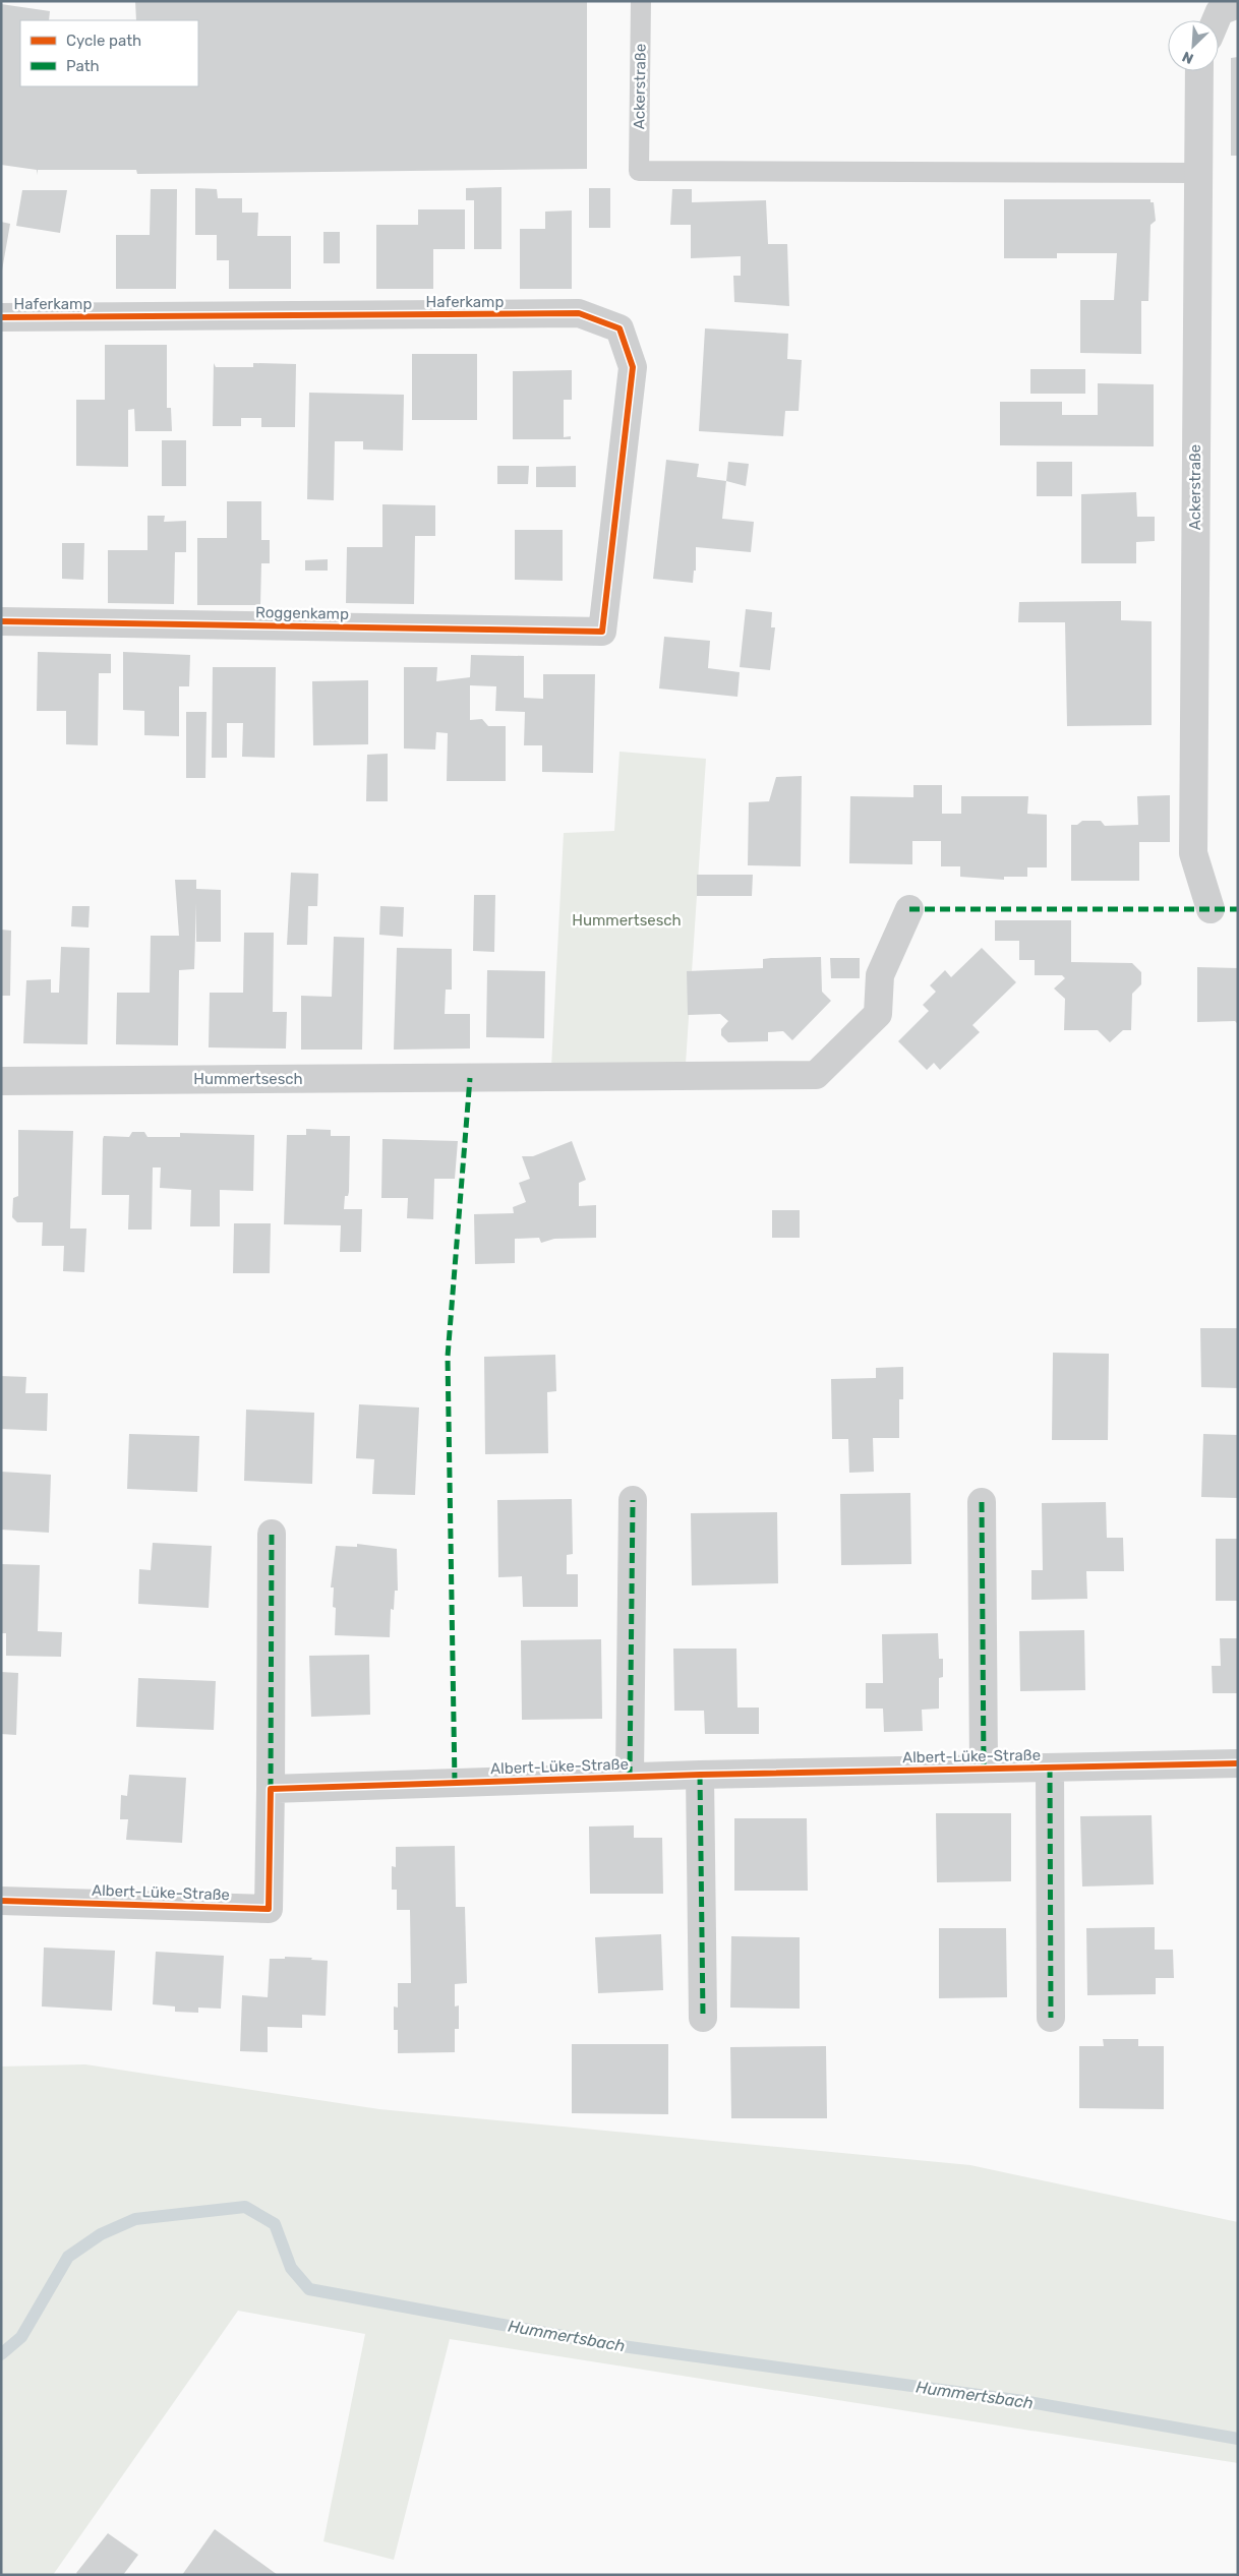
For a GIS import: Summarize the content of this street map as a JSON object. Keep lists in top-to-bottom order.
{
  "streets": {
    "street": [
      "Ackerstraße",
      "Haferkamp",
      "Roggenkamp",
      "Hummertsesch",
      "Albert-Lüke-Straße"
    ]
  },
  "crossings": [
    ["Haferkamp", "Roggenkamp"]
  ],
  "water": ["Hummertsbach"],
  "parks": ["Hummertsesch"],
  "legend": ["Cycle path", "Path"],
  "north": "bottom left"
}
